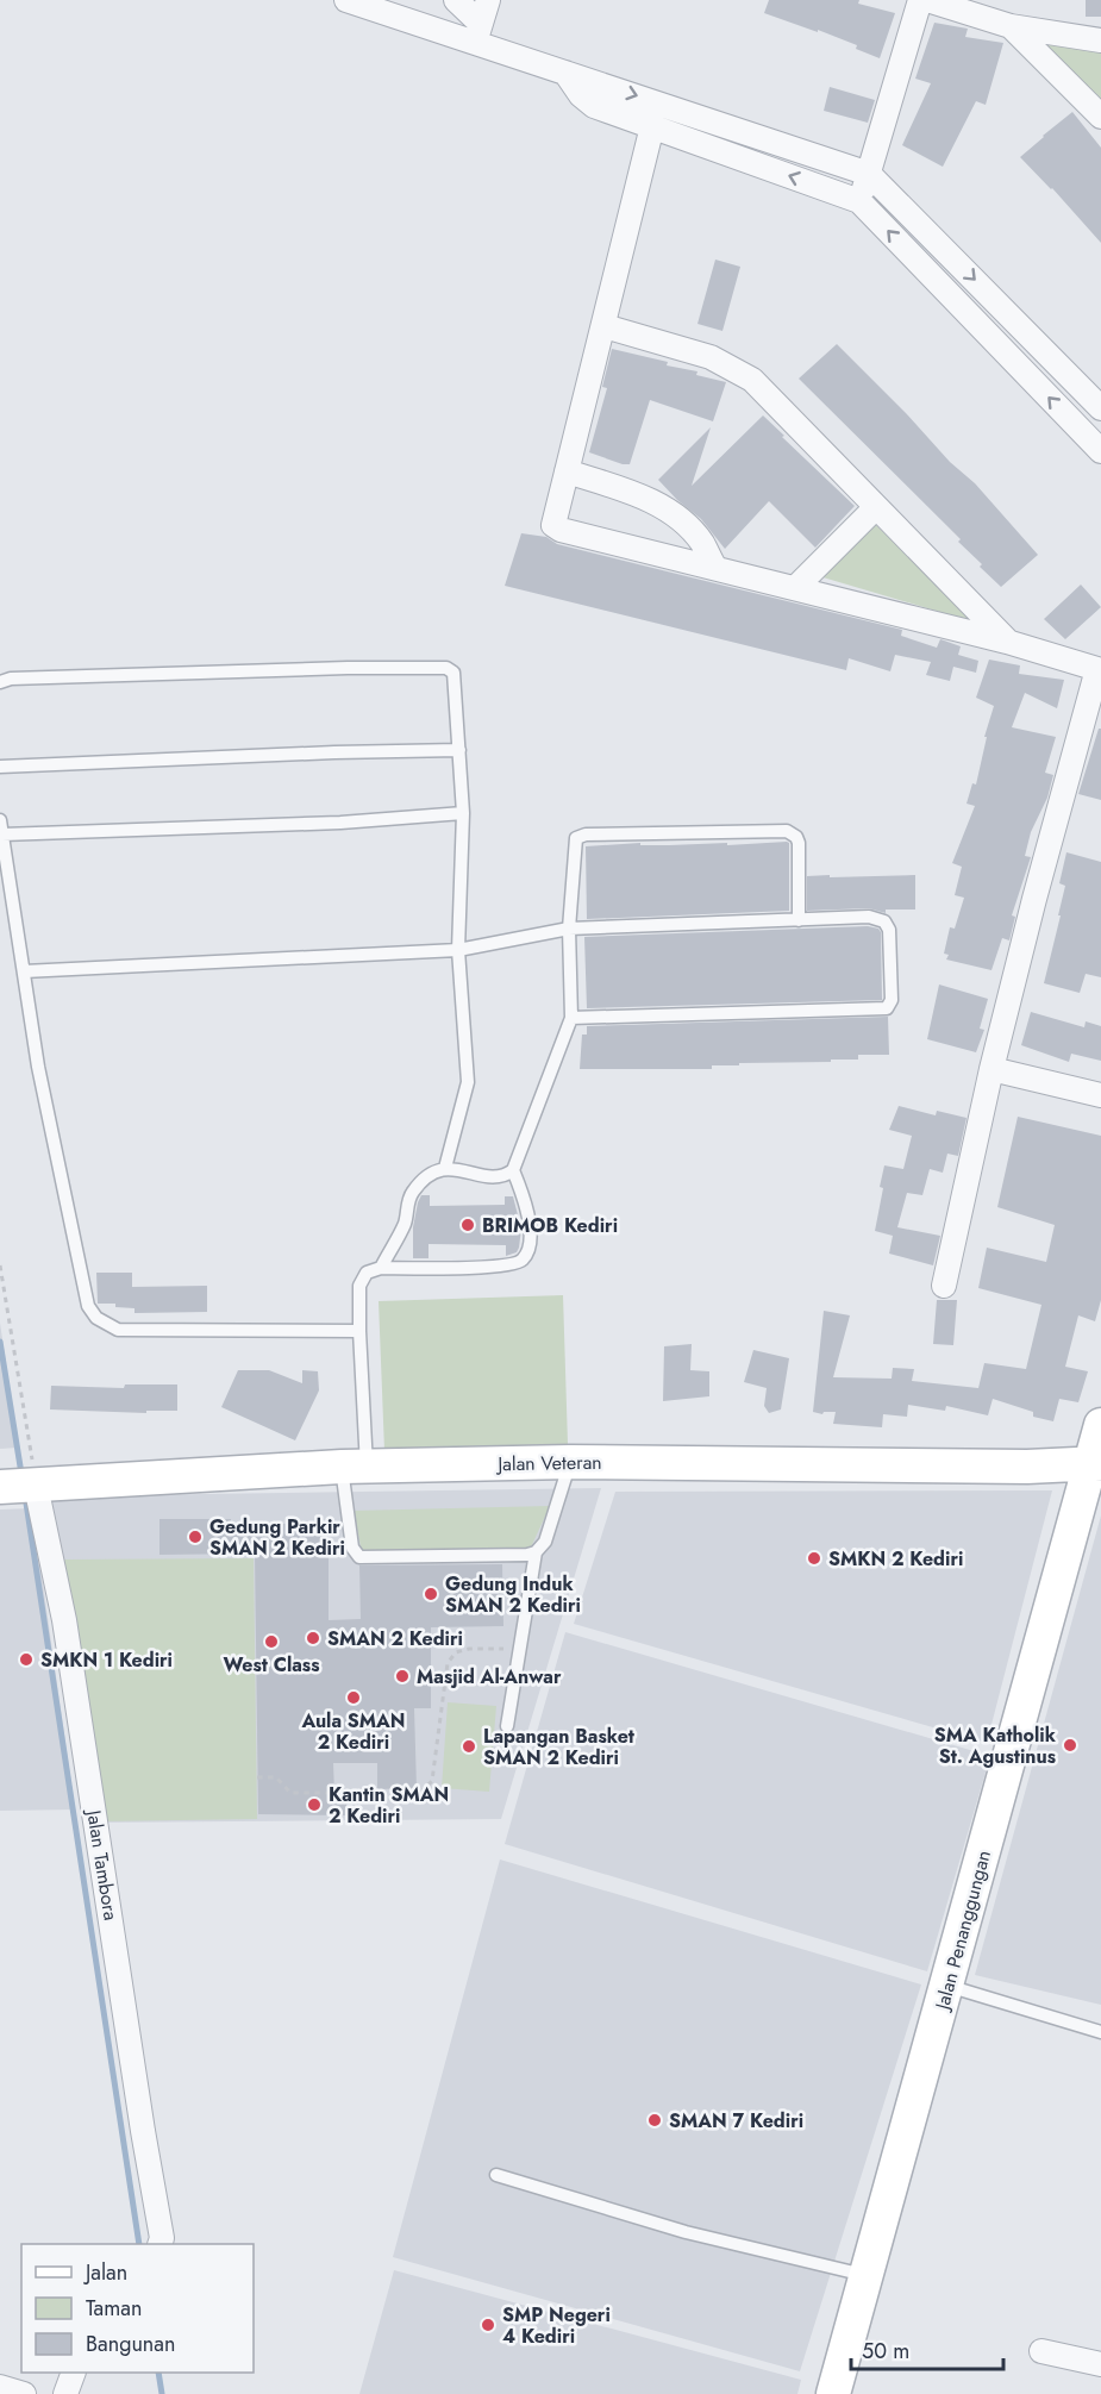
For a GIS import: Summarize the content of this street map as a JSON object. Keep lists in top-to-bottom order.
{
  "streets": {
    "main road": ["Jalan Veteran", "Jalan Penanggungan"],
    "street": ["Jalan Tambora"]
  },
  "crossings": [
    ["Jalan Veteran", "Jalan Tambora"],
    ["Jalan Veteran", "Jalan Penanggungan"]
  ],
  "places": [
    "BRIMOB Kediri",
    "Gedung Parkir SMAN 2 Kediri",
    "SMKN 2 Kediri",
    "Gedung Induk SMAN 2 Kediri",
    "SMAN 2 Kediri",
    "West Class",
    "SMKN 1 Kediri",
    "Masjid Al-Anwar",
    "Aula SMAN 2 Kediri",
    "SMA Katholik St. Agustinus",
    "Lapangan Basket SMAN 2 Kediri",
    "Kantin SMAN 2 Kediri",
    "SMAN 7 Kediri",
    "SMP Negeri 4 Kediri"
  ],
  "legend": ["Jalan", "Taman", "Bangunan"],
  "scale_bar": "50 m"
}
